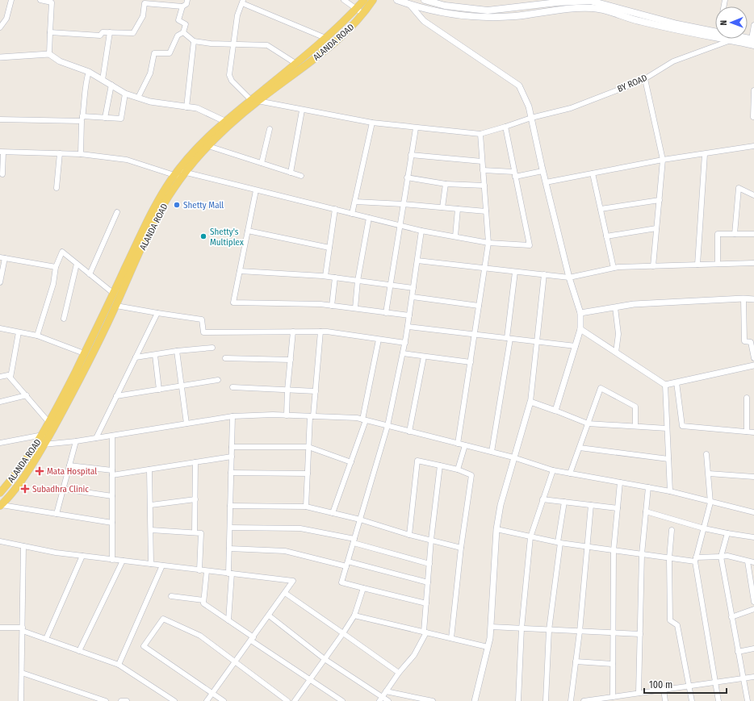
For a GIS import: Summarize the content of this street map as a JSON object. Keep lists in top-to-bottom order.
{
  "streets": {
    "main road": ["ALANDA ROAD"],
    "street": ["BY ROAD"]
  },
  "places": {
    "other": ["Shetty Mall", "Shetty's Multiplex"],
    "health": ["Mata Hospital", "Subadhra Clinic"]
  },
  "scale_bar": "100 m",
  "north": "left"
}
